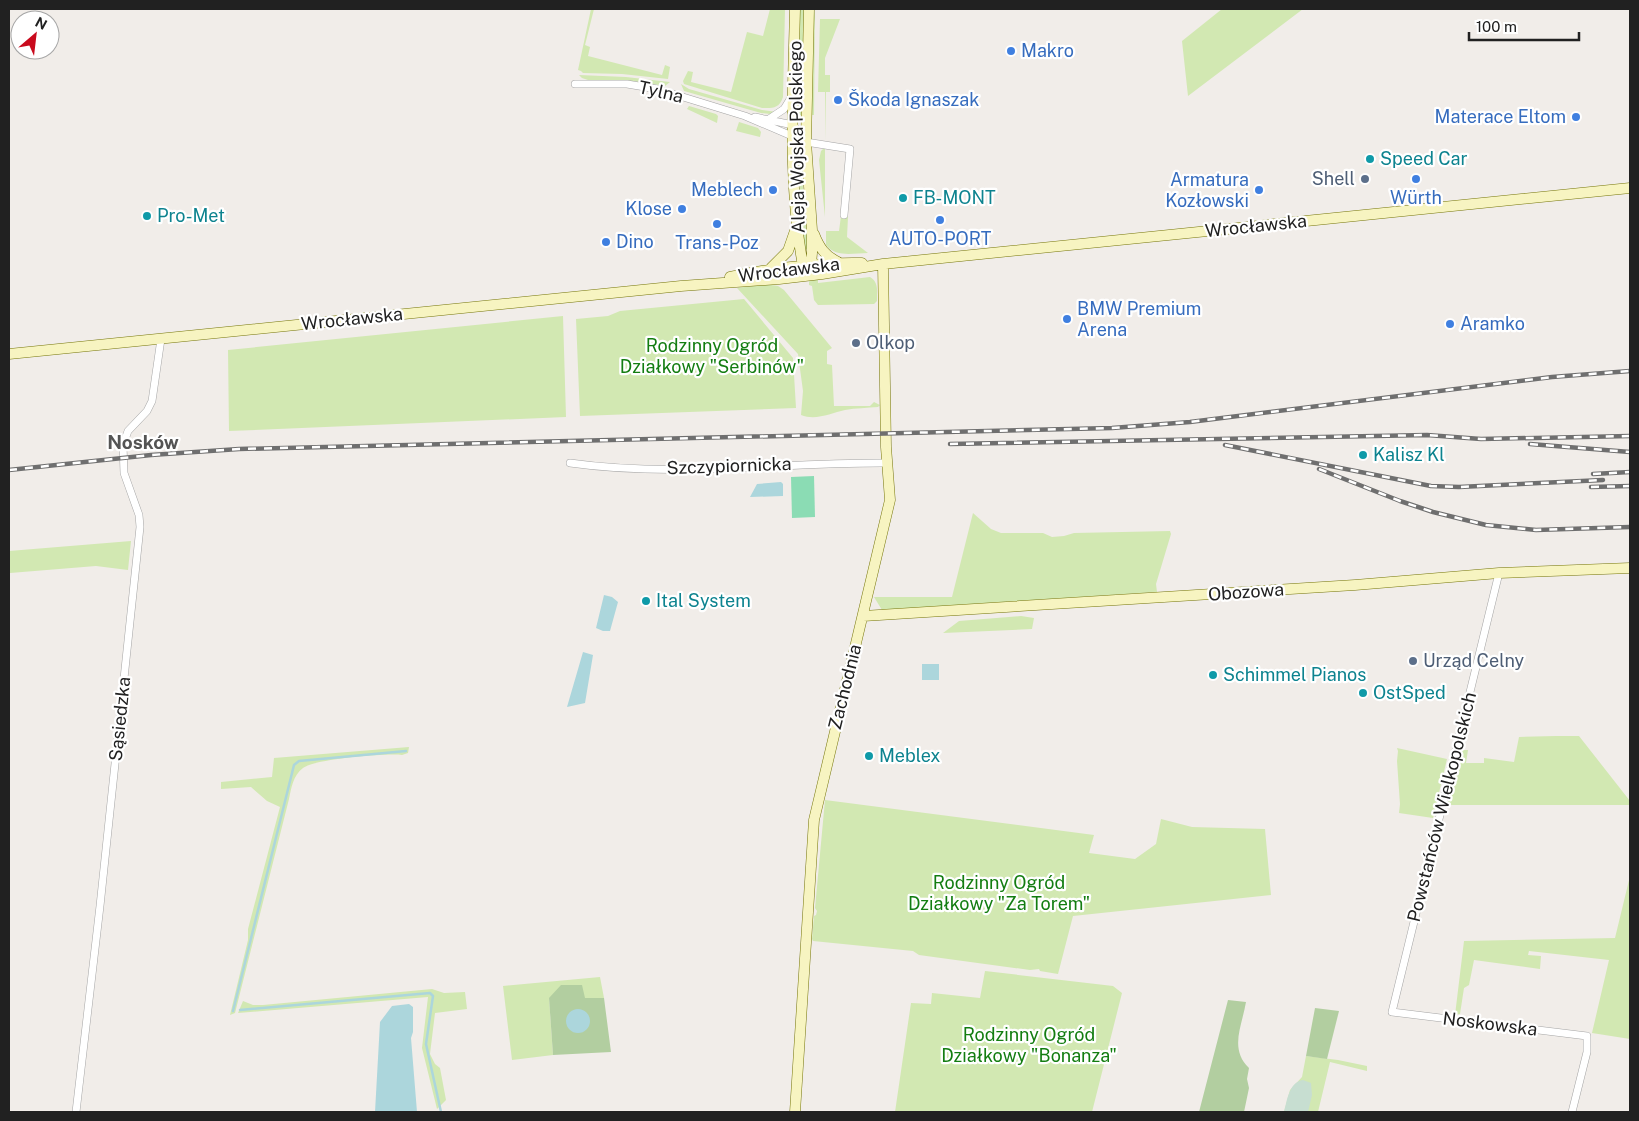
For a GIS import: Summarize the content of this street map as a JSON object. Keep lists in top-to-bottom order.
{
  "streets": {
    "street": [
      "Tylna",
      "Aleja Wojska Polskiego",
      "Wrocławska",
      "Szczypiornicka",
      "Obozowa",
      "Zachodnia",
      "Sąsiedzka",
      "Powstańców Wielkopolskich",
      "Noskowska"
    ]
  },
  "crossings": [
    ["Tylna", "Aleja Wojska Polskiego"],
    ["Aleja Wojska Polskiego", "Wrocławska"],
    ["Wrocławska", "Zachodnia"],
    ["Wrocławska", "Sąsiedzka"],
    ["Szczypiornicka", "Zachodnia"],
    ["Obozowa", "Zachodnia"],
    ["Obozowa", "Powstańców Wielkopolskich"],
    ["Powstańców Wielkopolskich", "Noskowska"]
  ],
  "districts": ["Nosków"],
  "parks": ["Rodzinny Ogród Działkowy \"Serbinów\"", "Rodzinny Ogród Działkowy \"Za Torem\"", "Rodzinny Ogród Działkowy \"Bonanza\""],
  "places": [
    "Makro",
    "Škoda Ignaszak",
    "Materace Eltom",
    "Speed Car",
    "Shell",
    "Würth",
    "Meblech",
    "Armatura Kozłowski",
    "FB-MONT",
    "Klose",
    "Pro-Met",
    "AUTO-PORT",
    "Trans-Poz",
    "Dino",
    "BMW Premium Arena",
    "Aramko",
    "Olkop",
    "Kalisz Kl",
    "Ital System",
    "Urząd Celny",
    "Schimmel Pianos",
    "OstSped",
    "Meblex"
  ],
  "scale_bar": "100 m",
  "north": "top right"
}
